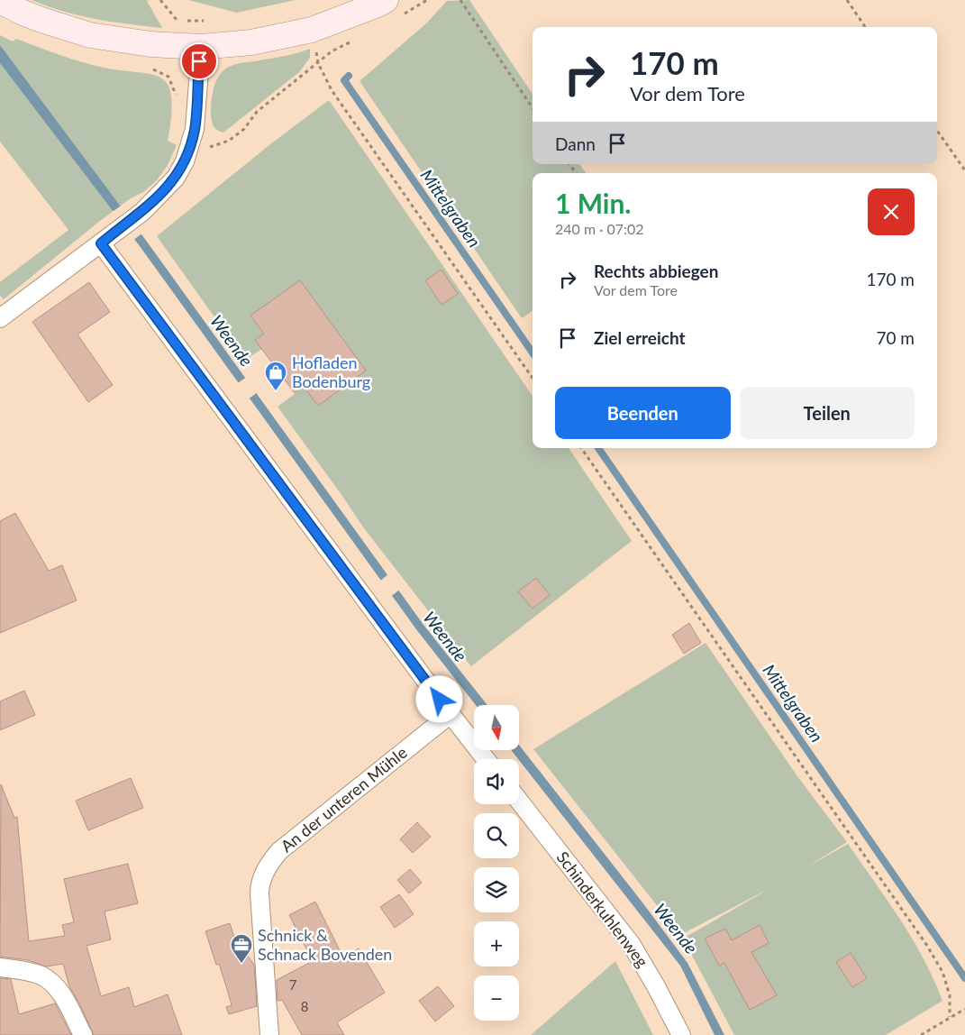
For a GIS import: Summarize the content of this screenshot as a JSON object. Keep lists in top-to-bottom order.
{
  "streets": {
    "street": ["An der unteren Mühle", "Schinderkuhlenweg"]
  },
  "water": ["Mittelgraben", "Weende"],
  "places": {
    "shop": ["Hofladen Bodenburg"],
    "office": ["Schnick & Schnack Bovenden"]
  },
  "house_numbers": ["7", "8"],
  "north": "bottom",
  "page": {
    "turn": ["170 m", "Vor dem Tore"],
    "then": "Dann",
    "heading": ["1 Min.", "240 m · 07:02"],
    "list": [
      {
        "name": "Rechts abbiegen",
        "note": "Vor dem Tore",
        "value": "170 m"
      },
      {
        "name": "Ziel erreicht",
        "value": "70 m"
      }
    ],
    "buttons": ["Beenden", "Teilen"],
    "map_buttons": ["+", "−"]
  }
}
